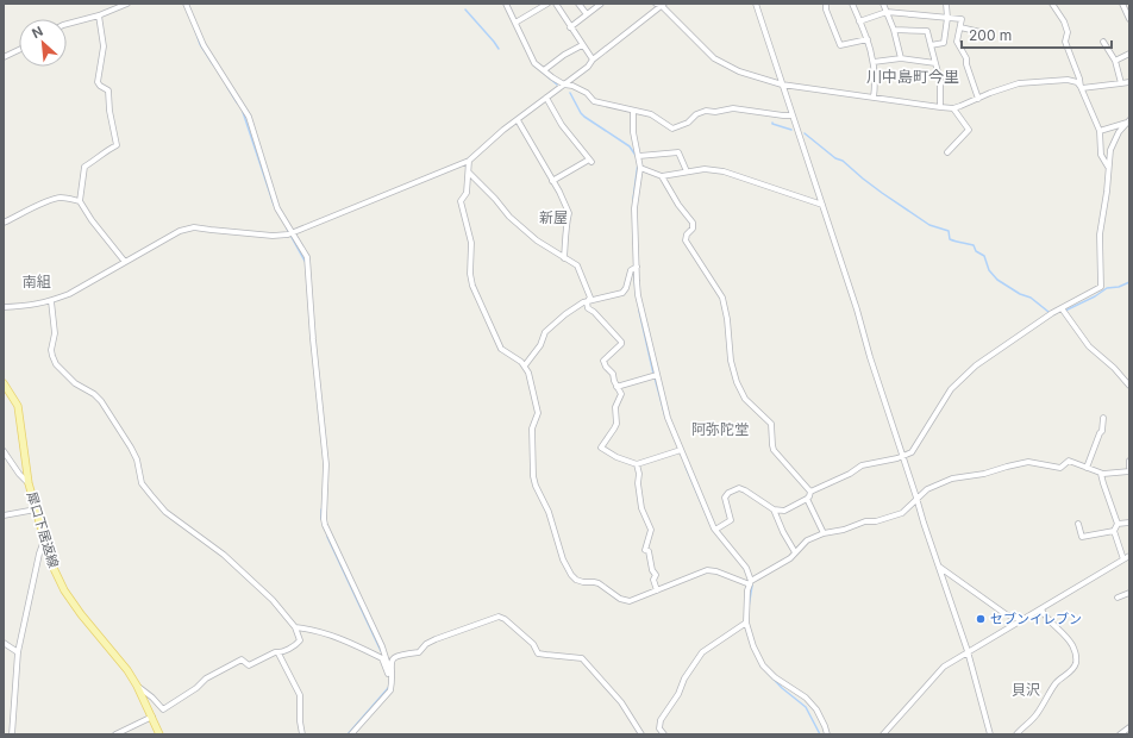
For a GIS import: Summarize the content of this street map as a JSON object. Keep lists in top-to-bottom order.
{
  "streets": {
    "main road": ["犀口下居返線"]
  },
  "districts": [
    "川中島町今里",
    "新屋",
    "南組",
    "阿弥陀堂",
    "貝沢"
  ],
  "places": ["セブンイレブン"],
  "scale_bar": "200 m",
  "north": "top left"
}
